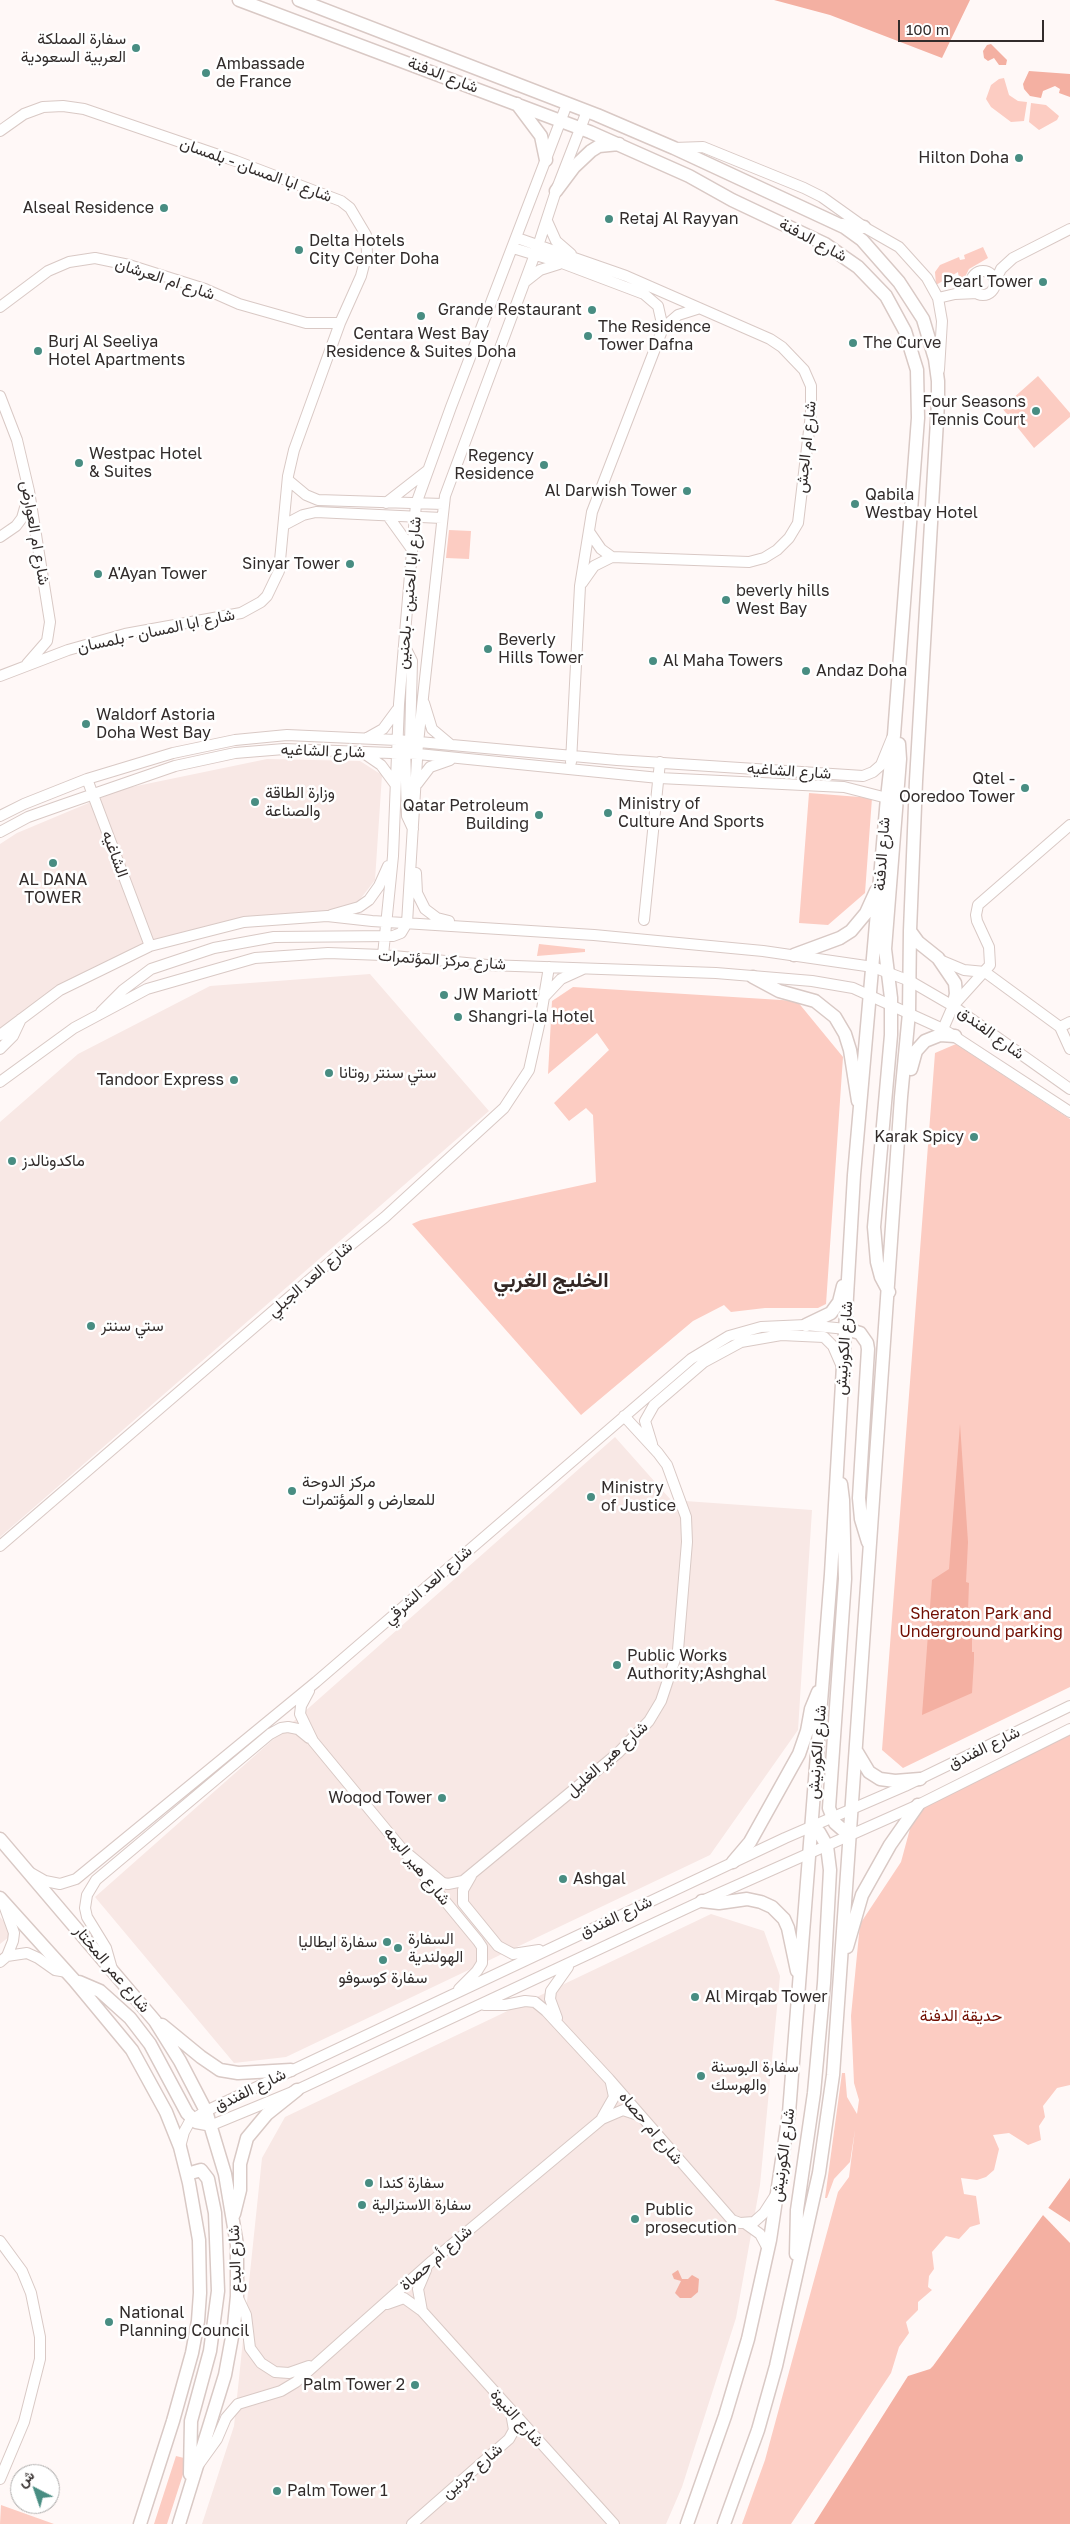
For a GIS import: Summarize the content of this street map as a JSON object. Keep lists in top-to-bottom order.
{
  "streets": {
    "main road": [
      "شارع الدفنة",
      "شارع الكورنيش",
      "شارع عمر المختار",
      "شارع البدع"
    ],
    "street": [
      "شارع ابا المسان - بلمسان",
      "شارع ام العرشان",
      "شارع ام الجش",
      "شارع ام العوارض",
      "شارع ابا الحنين - بلحنين",
      "شارع الشاغيه",
      "الشاغيه",
      "شارع مركز المؤتمرات",
      "شارع الفندق",
      "شارع العد الجبلي",
      "شارع العد الشرقي",
      "شارع هير الغليل",
      "شارع هير اليمه",
      "شارع ام حصاه",
      "شارع أم حصاة",
      "شارع النيوة",
      "شارع جرنين"
    ]
  },
  "crossings": [
    ["شارع الدفنة", "شارع ابا الحنين - بلحنين"],
    ["شارع الدفنة", "شارع الشاغيه"],
    ["شارع الدفنة", "شارع مركز المؤتمرات"],
    ["شارع الدفنة", "شارع الفندق"],
    ["شارع الدفنة", "شارع الكورنيش"],
    ["شارع ابا المسان - بلمسان", "شارع ام العرشان"],
    ["شارع ابا المسان - بلمسان", "شارع ام العوارض"],
    ["شارع ام الجش", "شارع ابا الحنين - بلحنين"],
    ["شارع ابا الحنين - بلحنين", "شارع الشاغيه"],
    ["شارع ابا الحنين - بلحنين", "شارع مركز المؤتمرات"],
    ["شارع الشاغيه", "الشاغيه"],
    ["الشاغيه", "شارع مركز المؤتمرات"],
    ["شارع مركز المؤتمرات", "شارع الفندق"],
    ["شارع مركز المؤتمرات", "شارع العد الجبلي"],
    ["شارع مركز المؤتمرات", "شارع الكورنيش"],
    ["شارع الفندق", "شارع الكورنيش"],
    ["شارع الفندق", "شارع هير اليمه"],
    ["شارع الفندق", "شارع عمر المختار"],
    ["شارع الفندق", "شارع ام حصاه"],
    ["شارع الفندق", "شارع البدع"],
    ["شارع الكورنيش", "شارع العد الشرقي"],
    ["شارع الكورنيش", "شارع ام حصاه"],
    ["شارع العد الشرقي", "شارع هير الغليل"],
    ["شارع العد الشرقي", "شارع هير اليمه"],
    ["شارع العد الشرقي", "شارع عمر المختار"],
    ["شارع هير الغليل", "شارع هير اليمه"],
    ["شارع هير اليمه", "شارع عمر المختار"],
    ["شارع عمر المختار", "شارع البدع"],
    ["شارع ام حصاه", "شارع أم حصاة"],
    ["شارع أم حصاة", "شارع البدع"],
    ["شارع أم حصاة", "شارع النيوة"],
    ["شارع النيوة", "شارع جرنين"]
  ],
  "districts": ["الخليج الغربي"],
  "parks": ["Sheraton Park and Underground parking", "حديقة الدفنة"],
  "places": [
    "سفارة المملكة العربية السعودية",
    "Ambassade de France",
    "Hilton Doha",
    "Alseal Residence",
    "Retaj Al Rayyan",
    "Delta Hotels City Center Doha",
    "Pearl Tower",
    "Grande Restaurant",
    "Centara West Bay Residence & Suites Doha",
    "The Residence Tower Dafna",
    "The Curve",
    "Burj Al Seeliya Hotel Apartments",
    "Four Seasons Tennis Court",
    "Westpac Hotel & Suites",
    "Regency Residence",
    "Al Darwish Tower",
    "Qabila Westbay Hotel",
    "Sinyar Tower",
    "A'Ayan Tower",
    "beverly hills West Bay",
    "Beverly Hills Tower",
    "Al Maha Towers",
    "Andaz Doha",
    "Waldorf Astoria Doha West Bay",
    "Qtel - Ooredoo Tower",
    "وزارة الطاقة والصناعة",
    "Ministry of Culture And Sports",
    "Qatar Petroleum Building",
    "AL DANA TOWER",
    "JW Mariott",
    "Shangri-la Hotel",
    "ستي سنتر روتانا",
    "Tandoor Express",
    "Karak Spicy",
    "ماكدونالدز",
    "ستي سنتر",
    "مركز الدوحة للمعارض و المؤتمرات",
    "Ministry of Justice",
    "Public Works Authority;Ashghal",
    "Woqod Tower",
    "Ashgal",
    "سفارة ايطاليا",
    "السفارة الهولندية",
    "سفارة كوسوفو",
    "Al Mirqab Tower",
    "سفارة البوسنة والهرسك",
    "سفارة كندا",
    "سفارة الاسترالية",
    "Public prosecution",
    "National Planning Council",
    "Palm Tower 2",
    "Palm Tower 1"
  ],
  "scale_bar": "100 m",
  "north": "top left"
}
